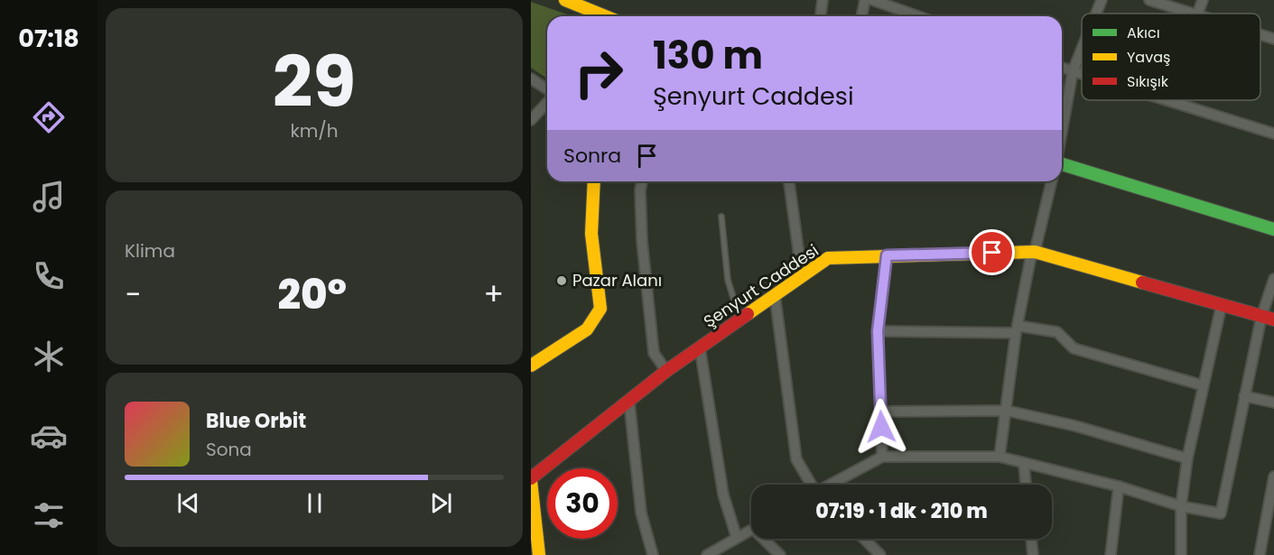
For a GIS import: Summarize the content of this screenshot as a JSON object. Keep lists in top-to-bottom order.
{
  "streets": {
    "street": ["Şenyurt Caddesi"]
  },
  "places": ["Pazar Alanı"],
  "legend": ["Akıcı", "Yavaş", "Sıkışık"],
  "page": {
    "tabs": "07:18",
    "tile": [
      ["29", "km/h"],
      "Klima"
    ],
    "turn": ["130 m", "Şenyurt Caddesi"],
    "then": "Sonra",
    "heat": ["−", "20°", "+"],
    "song": ["Blue Orbit", "Sona"],
    "limit": "30",
    "trip": "07:19 · 1 dk · 210 m"
  }
}
